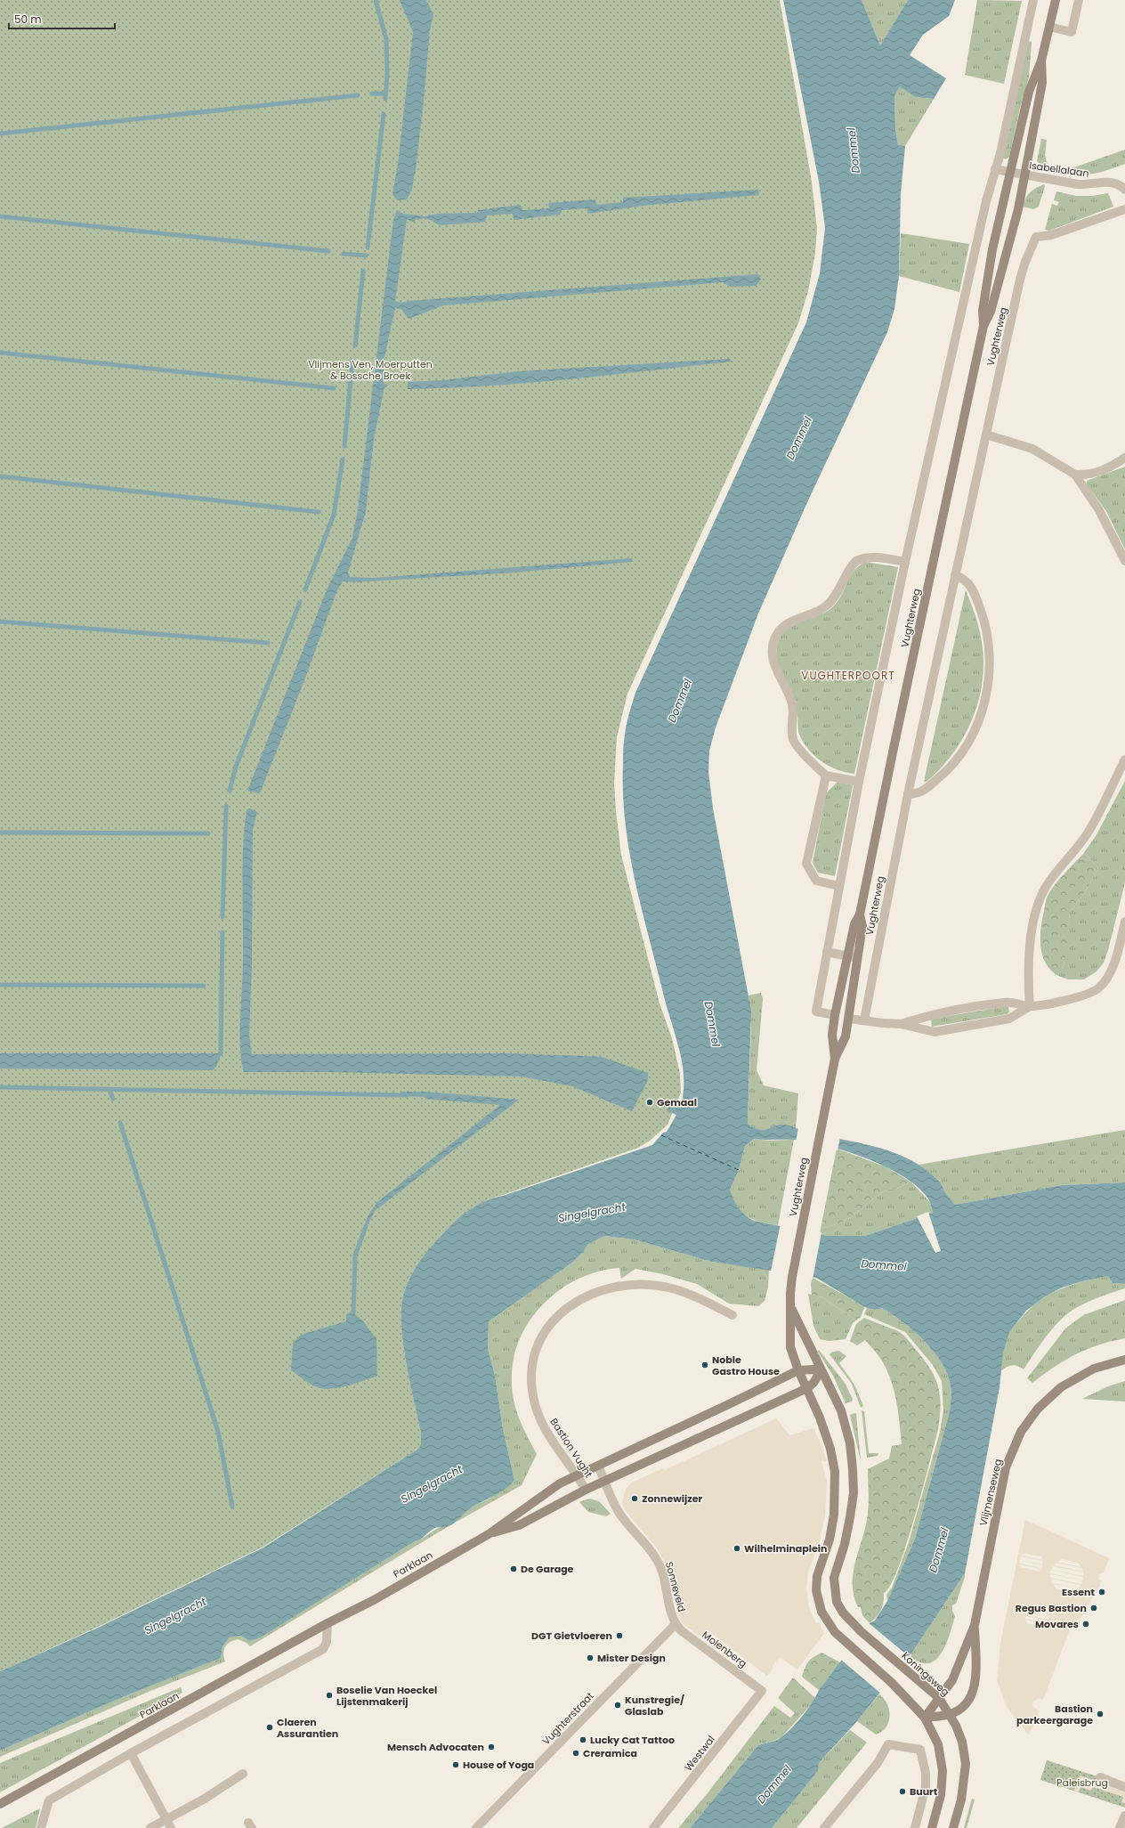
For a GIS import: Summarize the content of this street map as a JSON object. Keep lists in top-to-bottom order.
{
  "streets": {
    "main road": [
      "Vughterweg",
      "Vlijmenseweg",
      "Parklaan",
      "Koningsweg"
    ],
    "street": [
      "Isabellalaan",
      "Bastion Vught",
      "Sonneveld",
      "Molenberg",
      "Vughterstraat",
      "Westwal"
    ]
  },
  "crossings": [
    ["Isabellalaan", "Vughterweg"],
    ["Vlijmenseweg", "Koningsweg"],
    ["Sonneveld", "Molenberg"],
    ["Sonneveld", "Vughterstraat"],
    ["Molenberg", "Vughterstraat"],
    ["Molenberg", "Westwal"]
  ],
  "districts": ["VUGHTERPOORT"],
  "water": ["Dommel", "Singelgracht"],
  "parks": ["Vlijmens Ven, Moerputten & Bossche Broek", "Paleisbrug"],
  "places": [
    "Gemaal",
    "Noble Gastro House",
    "Zonnewijzer",
    "Wilhelminaplein",
    "De Garage",
    "Essent",
    "Regus Bastion",
    "Movares",
    "DGT Gietvloeren",
    "Mister Design",
    "Boselie Van Hoeckel Lijstenmakerij",
    "Kunstregie/ Glaslab",
    "Bastion parkeergarage",
    "Claeren Assurantien",
    "Lucky Cat Tattoo",
    "Mensch Advocaten",
    "Creramica",
    "House of Yoga",
    "Buurt"
  ],
  "scale_bar": "50 m"
}
